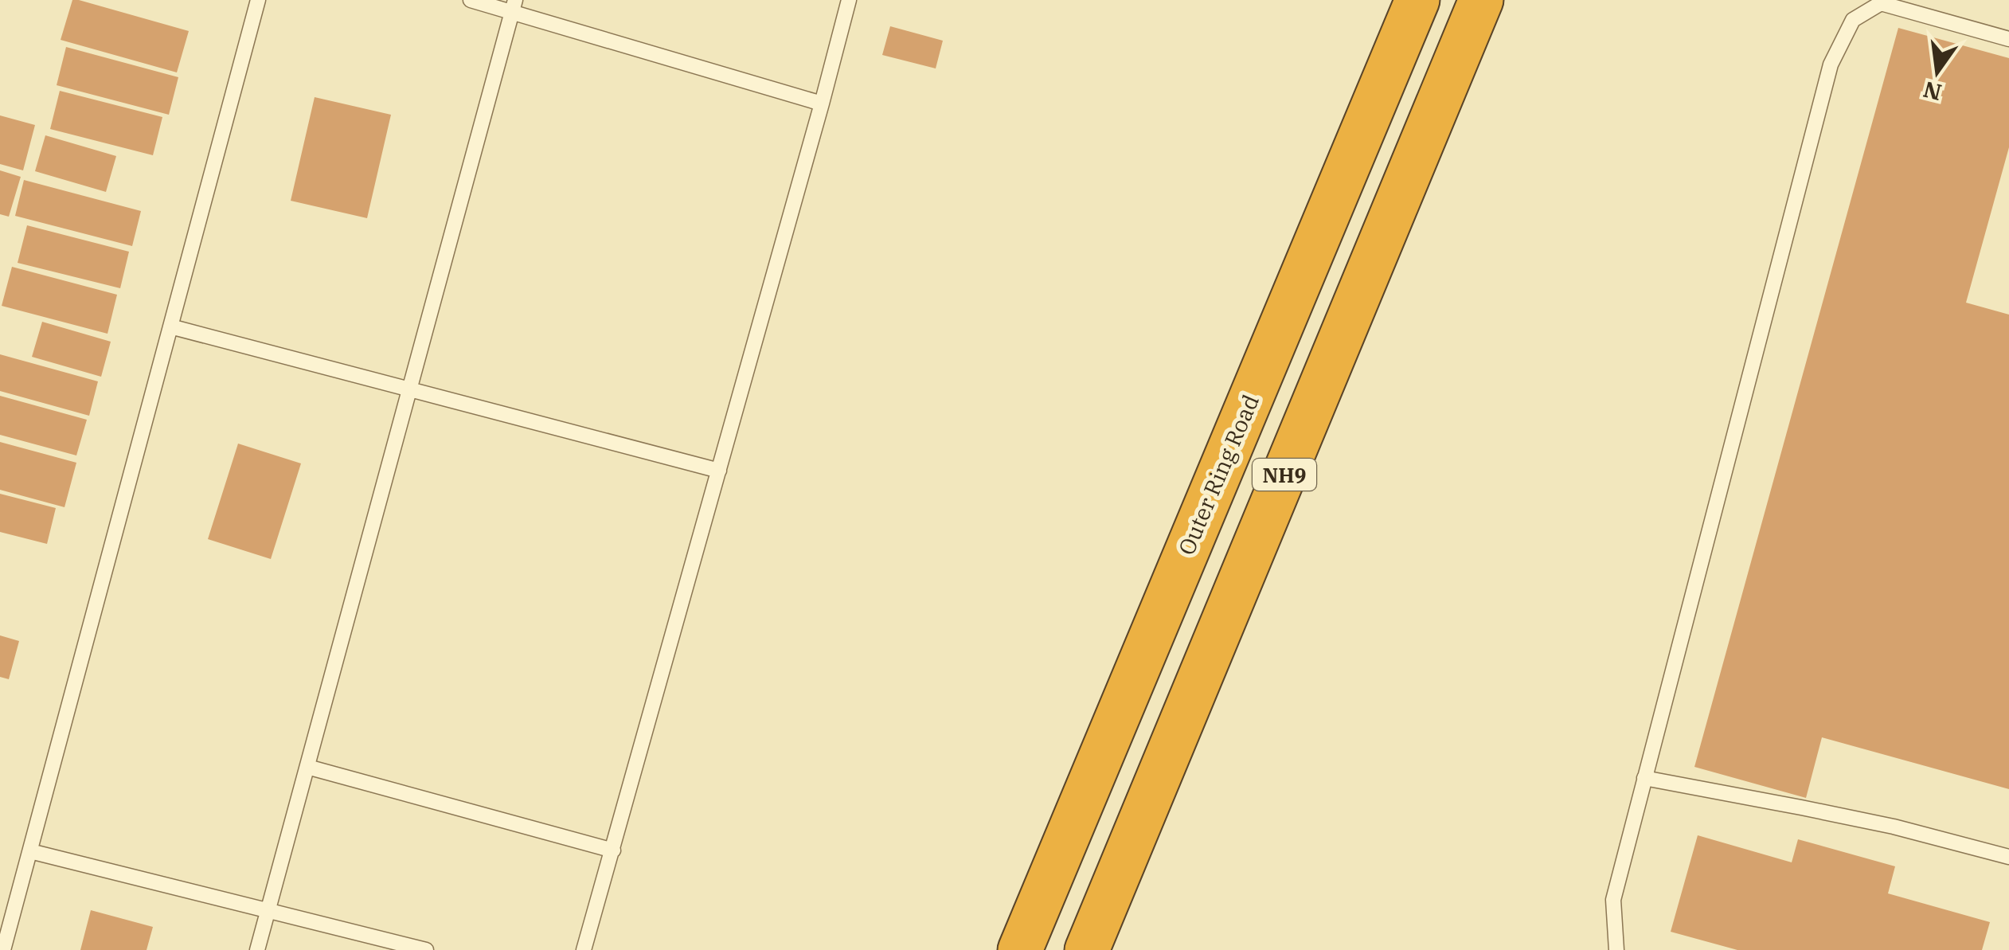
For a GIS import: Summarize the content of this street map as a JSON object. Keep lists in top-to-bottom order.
{
  "streets": {
    "highway": ["Outer Ring Road", "NH9"]
  },
  "north": "bottom"
}
